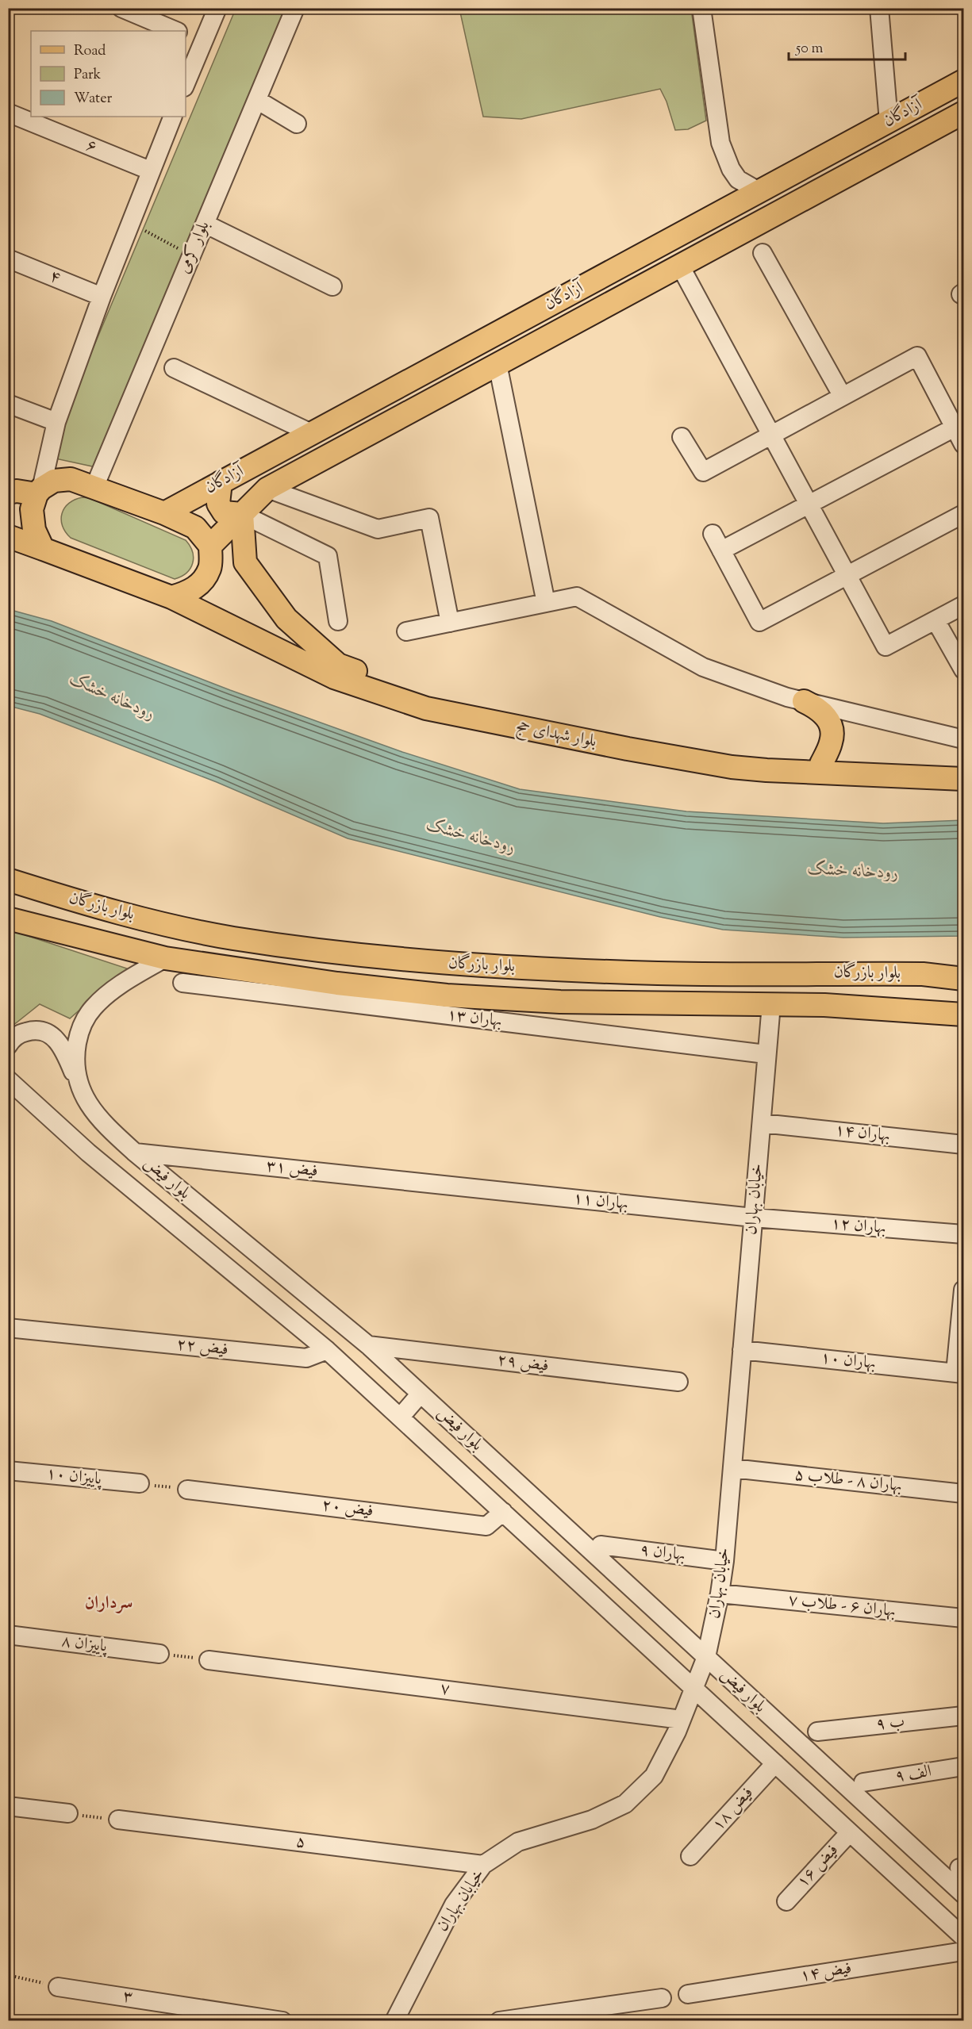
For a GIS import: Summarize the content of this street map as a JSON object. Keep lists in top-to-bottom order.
{
  "streets": {
    "main road": ["آزادگان", "بلوار شهدای حج", "بلوار بازرگان"],
    "street": [
      "۶",
      "بلوار کرمی",
      "۴",
      "بهاران ۱۳",
      "بهاران ۱۴",
      "فیض ۳۱",
      "بلوار فیض",
      "خیابان بهاران",
      "بهاران ۱۱",
      "بهاران ۱۲",
      "فیض ۲۲",
      "بهاران ۱۰",
      "فیض ۲۹",
      "پاییزان ۱۰",
      "بهاران ۸ - طلاب ۵",
      "فیض ۲۰",
      "بهاران ۹",
      "بهاران ۶ - طلاب ۷",
      "پاییزان ۸",
      "۷",
      "۹ ب",
      "۹ الف",
      "فیض ۱۸",
      "۵",
      "فیض ۱۶",
      "فیض ۱۴",
      "۳"
    ]
  },
  "crossings": [
    ["بلوار بازرگان", "بلوار فیض"],
    ["بلوار بازرگان", "خیابان بهاران"],
    ["بهاران ۱۳", "خیابان بهاران"],
    ["بهاران ۱۴", "خیابان بهاران"],
    ["فیض ۳۱", "بلوار فیض"],
    ["فیض ۳۱", "بهاران ۱۱"],
    ["بلوار فیض", "خیابان بهاران"],
    ["بلوار فیض", "فیض ۲۲"],
    ["بلوار فیض", "فیض ۲۹"],
    ["بلوار فیض", "فیض ۲۰"],
    ["بلوار فیض", "فیض ۱۸"],
    ["بلوار فیض", "فیض ۱۶"],
    ["خیابان بهاران", "بهاران ۱۱"],
    ["خیابان بهاران", "بهاران ۱۲"],
    ["خیابان بهاران", "بهاران ۱۰"],
    ["خیابان بهاران", "بهاران ۸ - طلاب ۵"],
    ["خیابان بهاران", "بهاران ۹"],
    ["خیابان بهاران", "بهاران ۶ - طلاب ۷"],
    ["خیابان بهاران", "۷"],
    ["خیابان بهاران", "۵"],
    ["بهاران ۱۱", "بهاران ۱۲"]
  ],
  "districts": ["سرداران"],
  "water": ["رودخانه خشک"],
  "legend": ["Road", "Park", "Water"],
  "scale_bar": "50 m"
}
